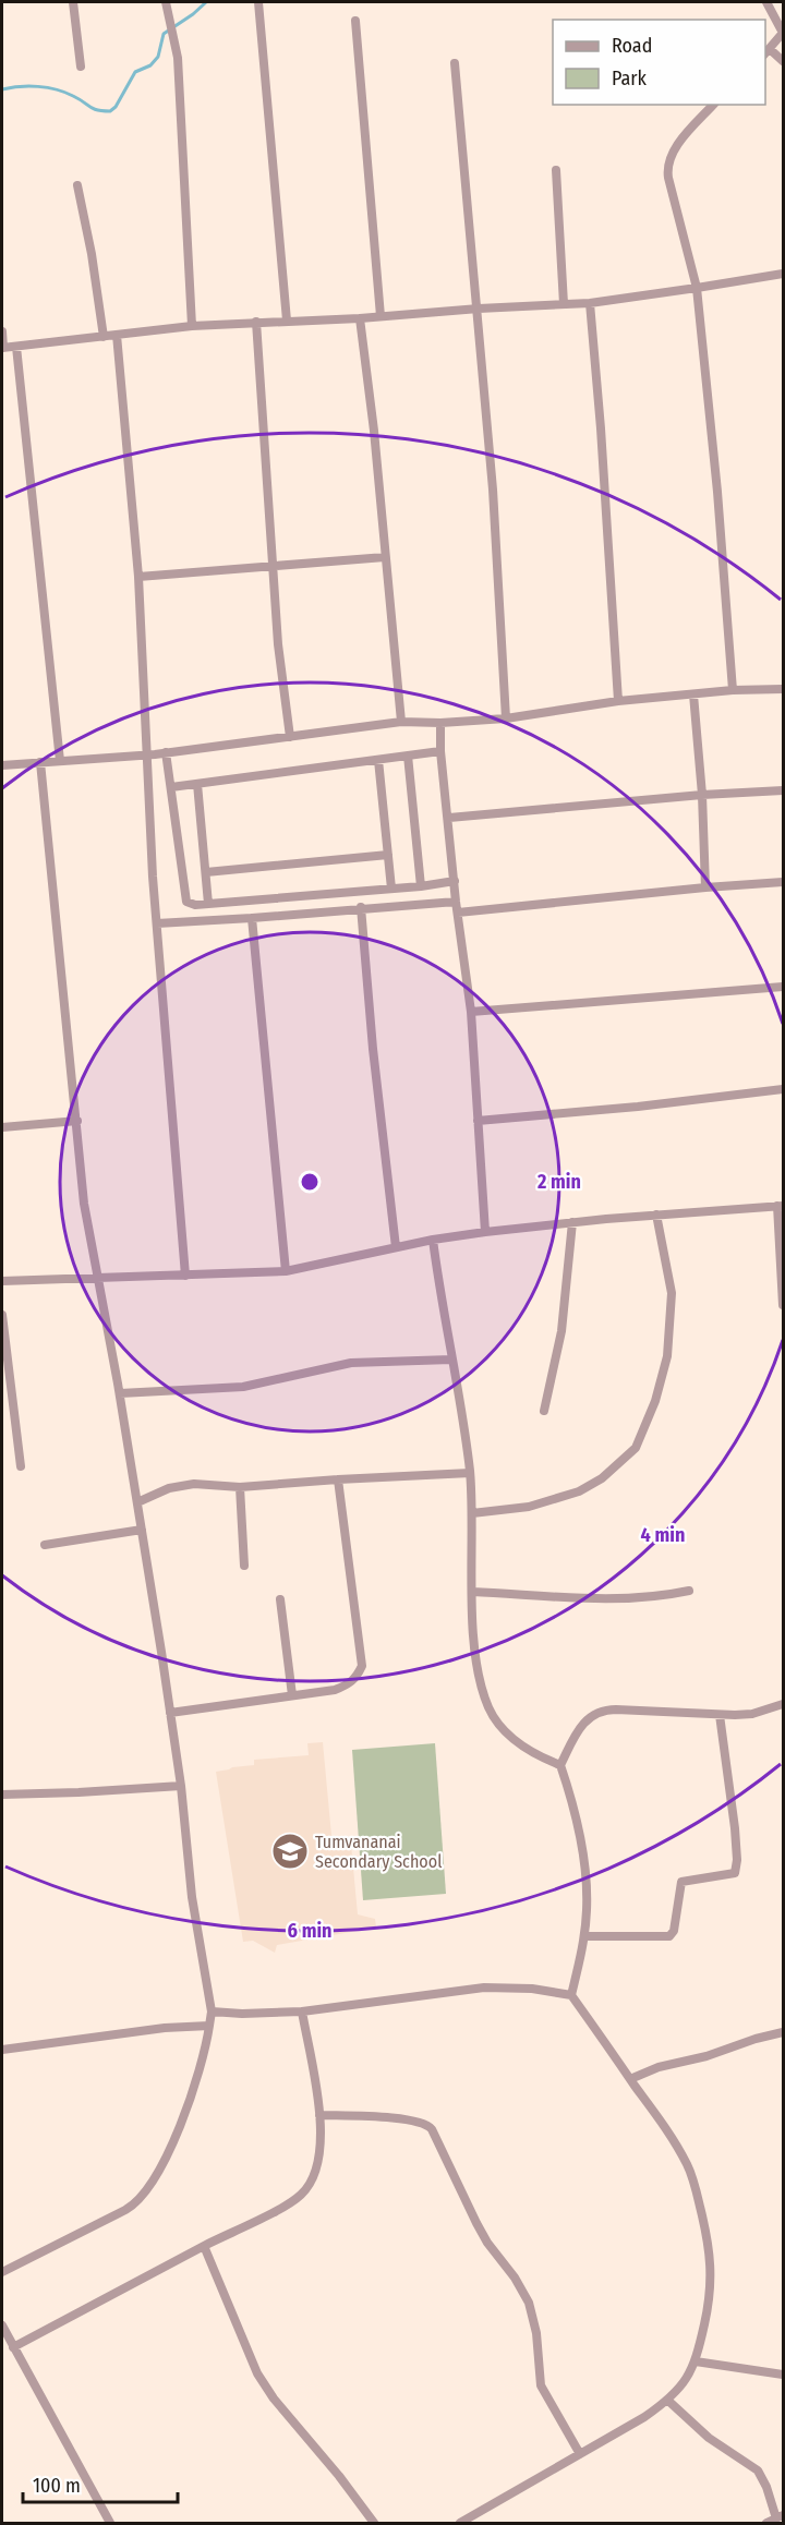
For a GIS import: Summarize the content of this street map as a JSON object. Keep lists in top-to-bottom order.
{
  "places": {
    "school or university": ["Tumvananai Secondary School"]
  },
  "legend": ["Road", "Park"],
  "scale_bar": "100 m",
  "rings": ["2 min", "4 min", "6 min"]
}
